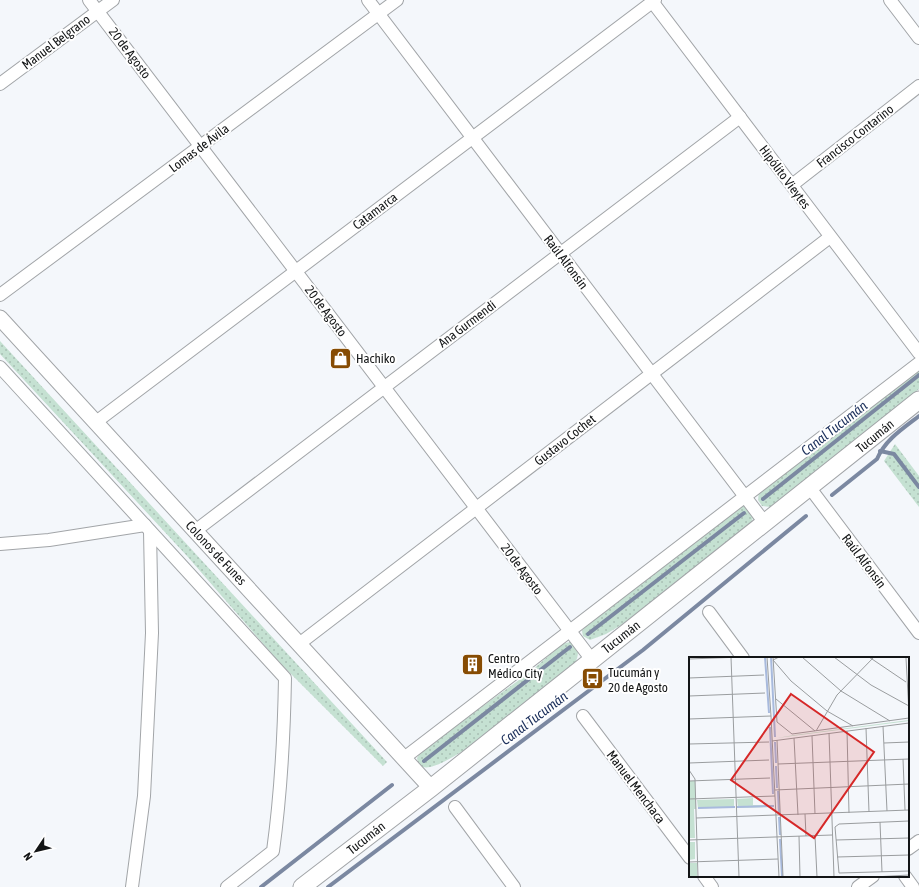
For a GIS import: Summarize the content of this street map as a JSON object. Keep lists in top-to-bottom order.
{
  "streets": {
    "main road": ["Tucumán"],
    "street": [
      "Manuel Belgrano",
      "20 de Agosto",
      "Francisco Contarino",
      "Lomas de Ávila",
      "Hipólito Vieytes",
      "Catamarca",
      "Raúl Alfonsín",
      "Ana Gurmendi",
      "Gustavo Cochet",
      "Colonos de Funes",
      "Manuel Menchaca"
    ]
  },
  "crossings": [
    ["Manuel Belgrano", "20 de Agosto"],
    ["20 de Agosto", "Lomas de Ávila"],
    ["20 de Agosto", "Catamarca"],
    ["20 de Agosto", "Ana Gurmendi"],
    ["20 de Agosto", "Tucumán"],
    ["20 de Agosto", "Gustavo Cochet"],
    ["Francisco Contarino", "Hipólito Vieytes"],
    ["Lomas de Ávila", "Raúl Alfonsín"],
    ["Hipólito Vieytes", "Catamarca"],
    ["Hipólito Vieytes", "Ana Gurmendi"],
    ["Hipólito Vieytes", "Gustavo Cochet"],
    ["Catamarca", "Raúl Alfonsín"],
    ["Catamarca", "Colonos de Funes"],
    ["Raúl Alfonsín", "Ana Gurmendi"],
    ["Raúl Alfonsín", "Tucumán"],
    ["Raúl Alfonsín", "Gustavo Cochet"],
    ["Ana Gurmendi", "Colonos de Funes"],
    ["Tucumán", "Colonos de Funes"],
    ["Gustavo Cochet", "Colonos de Funes"]
  ],
  "water": ["Canal Tucumán"],
  "places": {
    "shop": ["Hachiko"],
    "building": ["Centro Médico City"],
    "bus stop": ["Tucumán y 20 de Agosto"]
  },
  "north": "bottom left"
}
